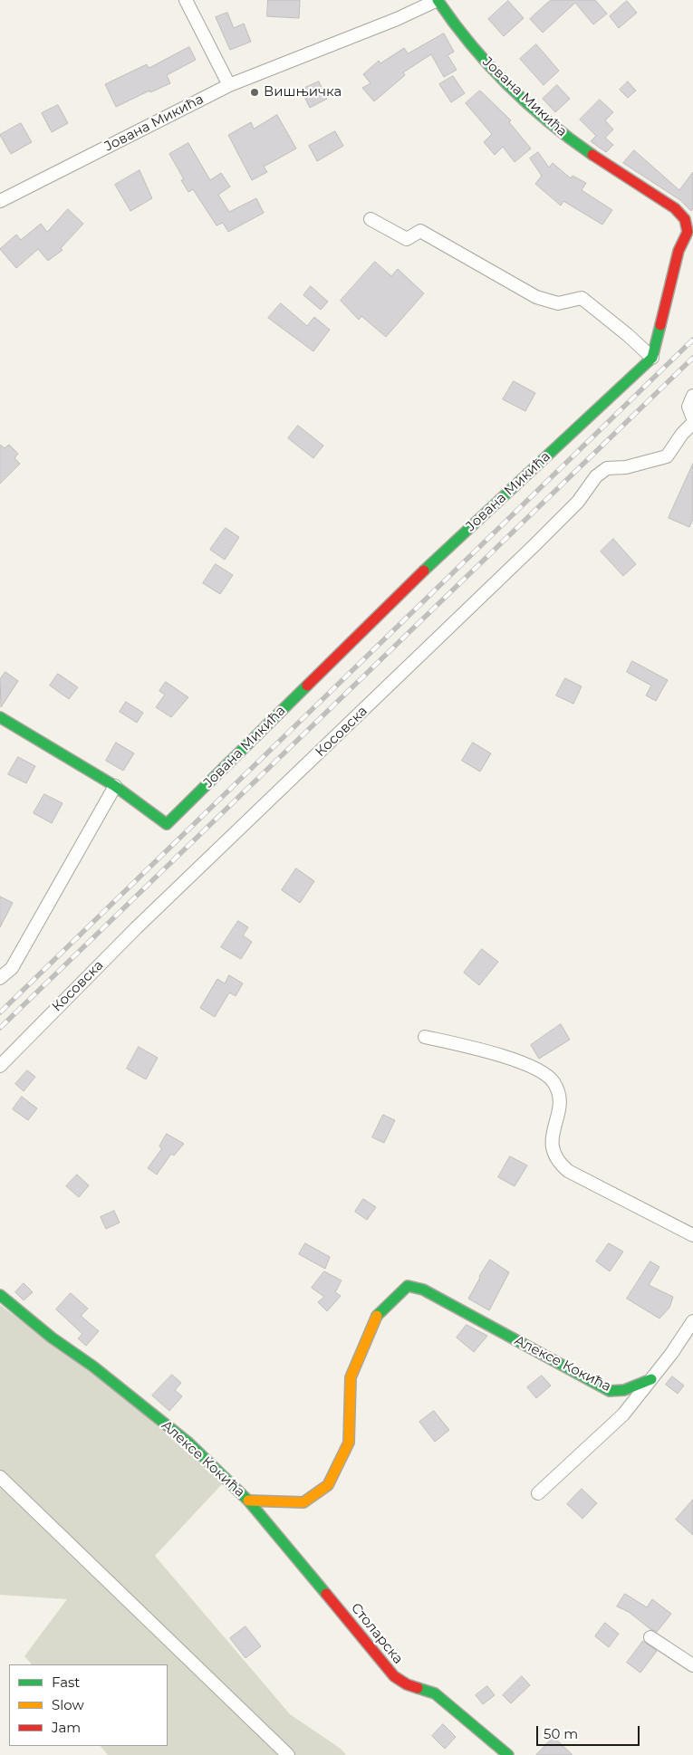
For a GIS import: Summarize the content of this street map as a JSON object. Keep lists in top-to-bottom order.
{
  "streets": {
    "street": [
      "Јована Микића",
      "Косовска",
      "Алексе Кокића",
      "Столарска"
    ]
  },
  "crossings": [
    ["Алексе Кокића", "Столарска"]
  ],
  "places": ["Вишњичка"],
  "legend": ["Fast", "Slow", "Jam"],
  "scale_bar": "50 m"
}
